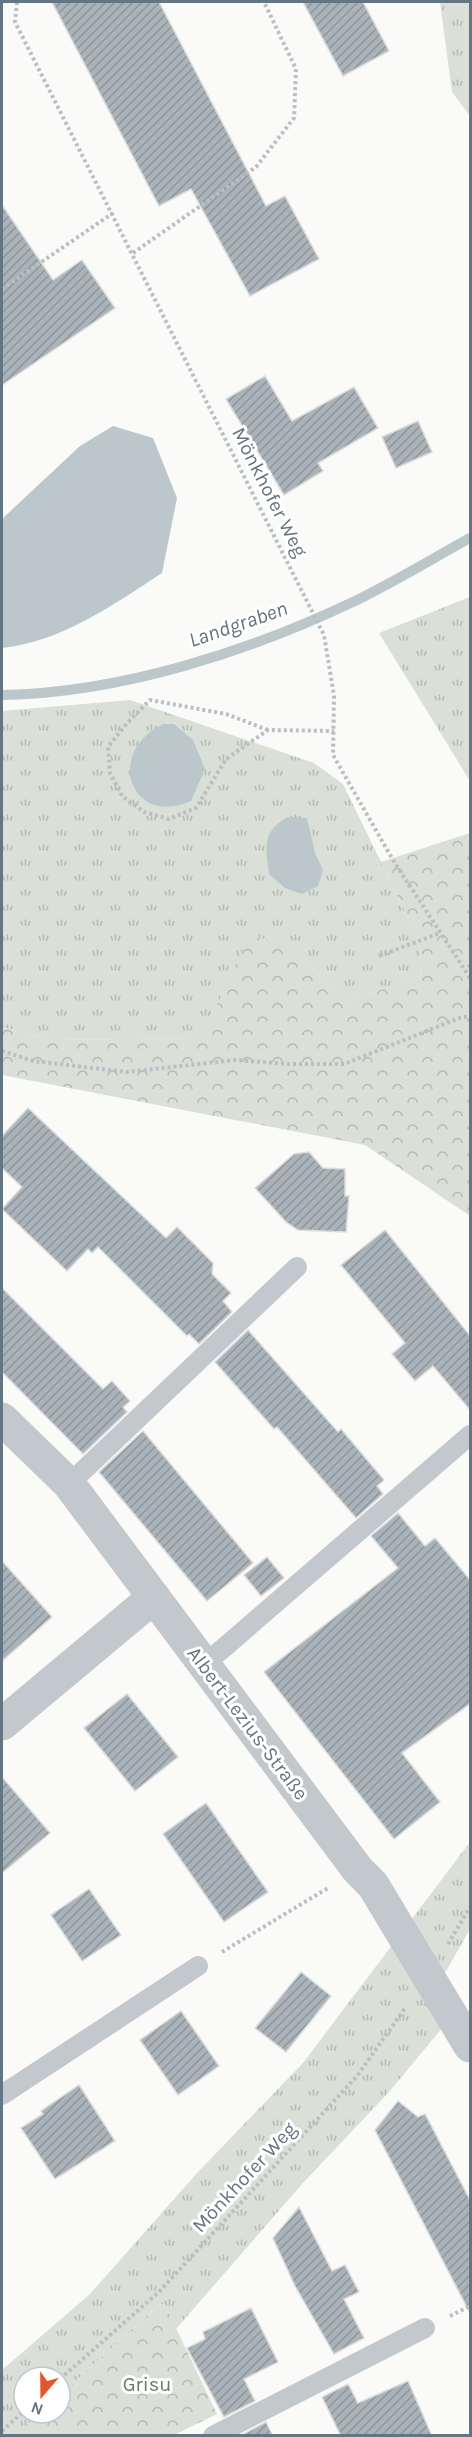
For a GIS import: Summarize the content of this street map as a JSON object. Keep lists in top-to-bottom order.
{
  "streets": {
    "street": ["Albert-Lezius-Straße"],
    "path": ["Mönkhofer Weg"]
  },
  "crossings": [
    ["Mönkhofer Weg", "Albert-Lezius-Straße"]
  ],
  "water": ["Landgraben"],
  "parks": ["Grisu"],
  "north": "bottom"
}
